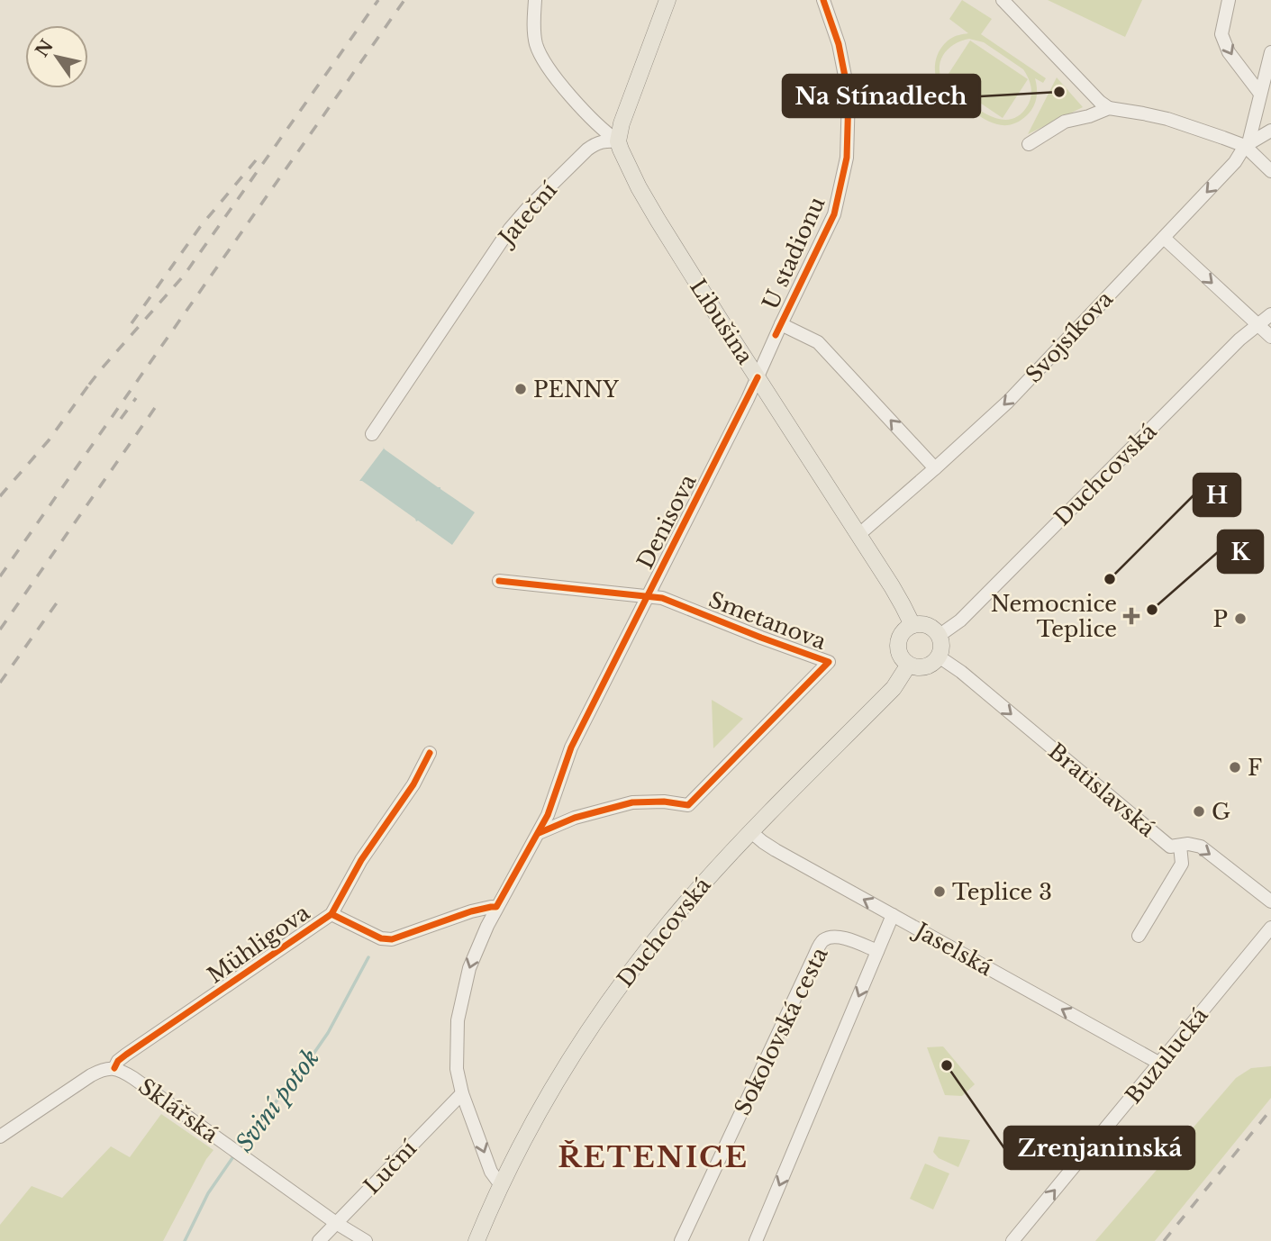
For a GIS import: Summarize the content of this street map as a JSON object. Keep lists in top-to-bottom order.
{
  "streets": {
    "main road": ["Libušina", "Duchcovská"],
    "street": [
      "Jateční",
      "U stadionu",
      "Svojsíkova",
      "Denisova",
      "Smetanova",
      "Bratislavská",
      "Mühligova",
      "Jaselská",
      "Sokolovská cesta",
      "Buzulucká",
      "Sklářská",
      "Luční"
    ]
  },
  "crossings": [
    ["Jateční", "Libušina"],
    ["U stadionu", "Libušina"],
    ["U stadionu", "Denisova"],
    ["Libušina", "Svojsíkova"],
    ["Libušina", "Duchcovská"],
    ["Libušina", "Denisova"],
    ["Libušina", "Bratislavská"],
    ["Duchcovská", "Denisova"],
    ["Duchcovská", "Bratislavská"],
    ["Duchcovská", "Jaselská"],
    ["Denisova", "Smetanova"],
    ["Denisova", "Luční"],
    ["Mühligova", "Sklářská"],
    ["Jaselská", "Buzulucká"],
    ["Sklářská", "Luční"]
  ],
  "one_way": [
    "Svojsíkova",
    "Bratislavská",
    "Jaselská",
    "Buzulucká"
  ],
  "districts": ["ŘETENICE"],
  "water": ["Sviní potok"],
  "places": {
    "other": [
      "Na Stínadlech",
      "PENNY",
      "H",
      "K",
      "P",
      "F",
      "G",
      "Teplice 3",
      "Zrenjaninská"
    ],
    "health": ["Nemocnice Teplice"]
  },
  "north": "top left"
}
